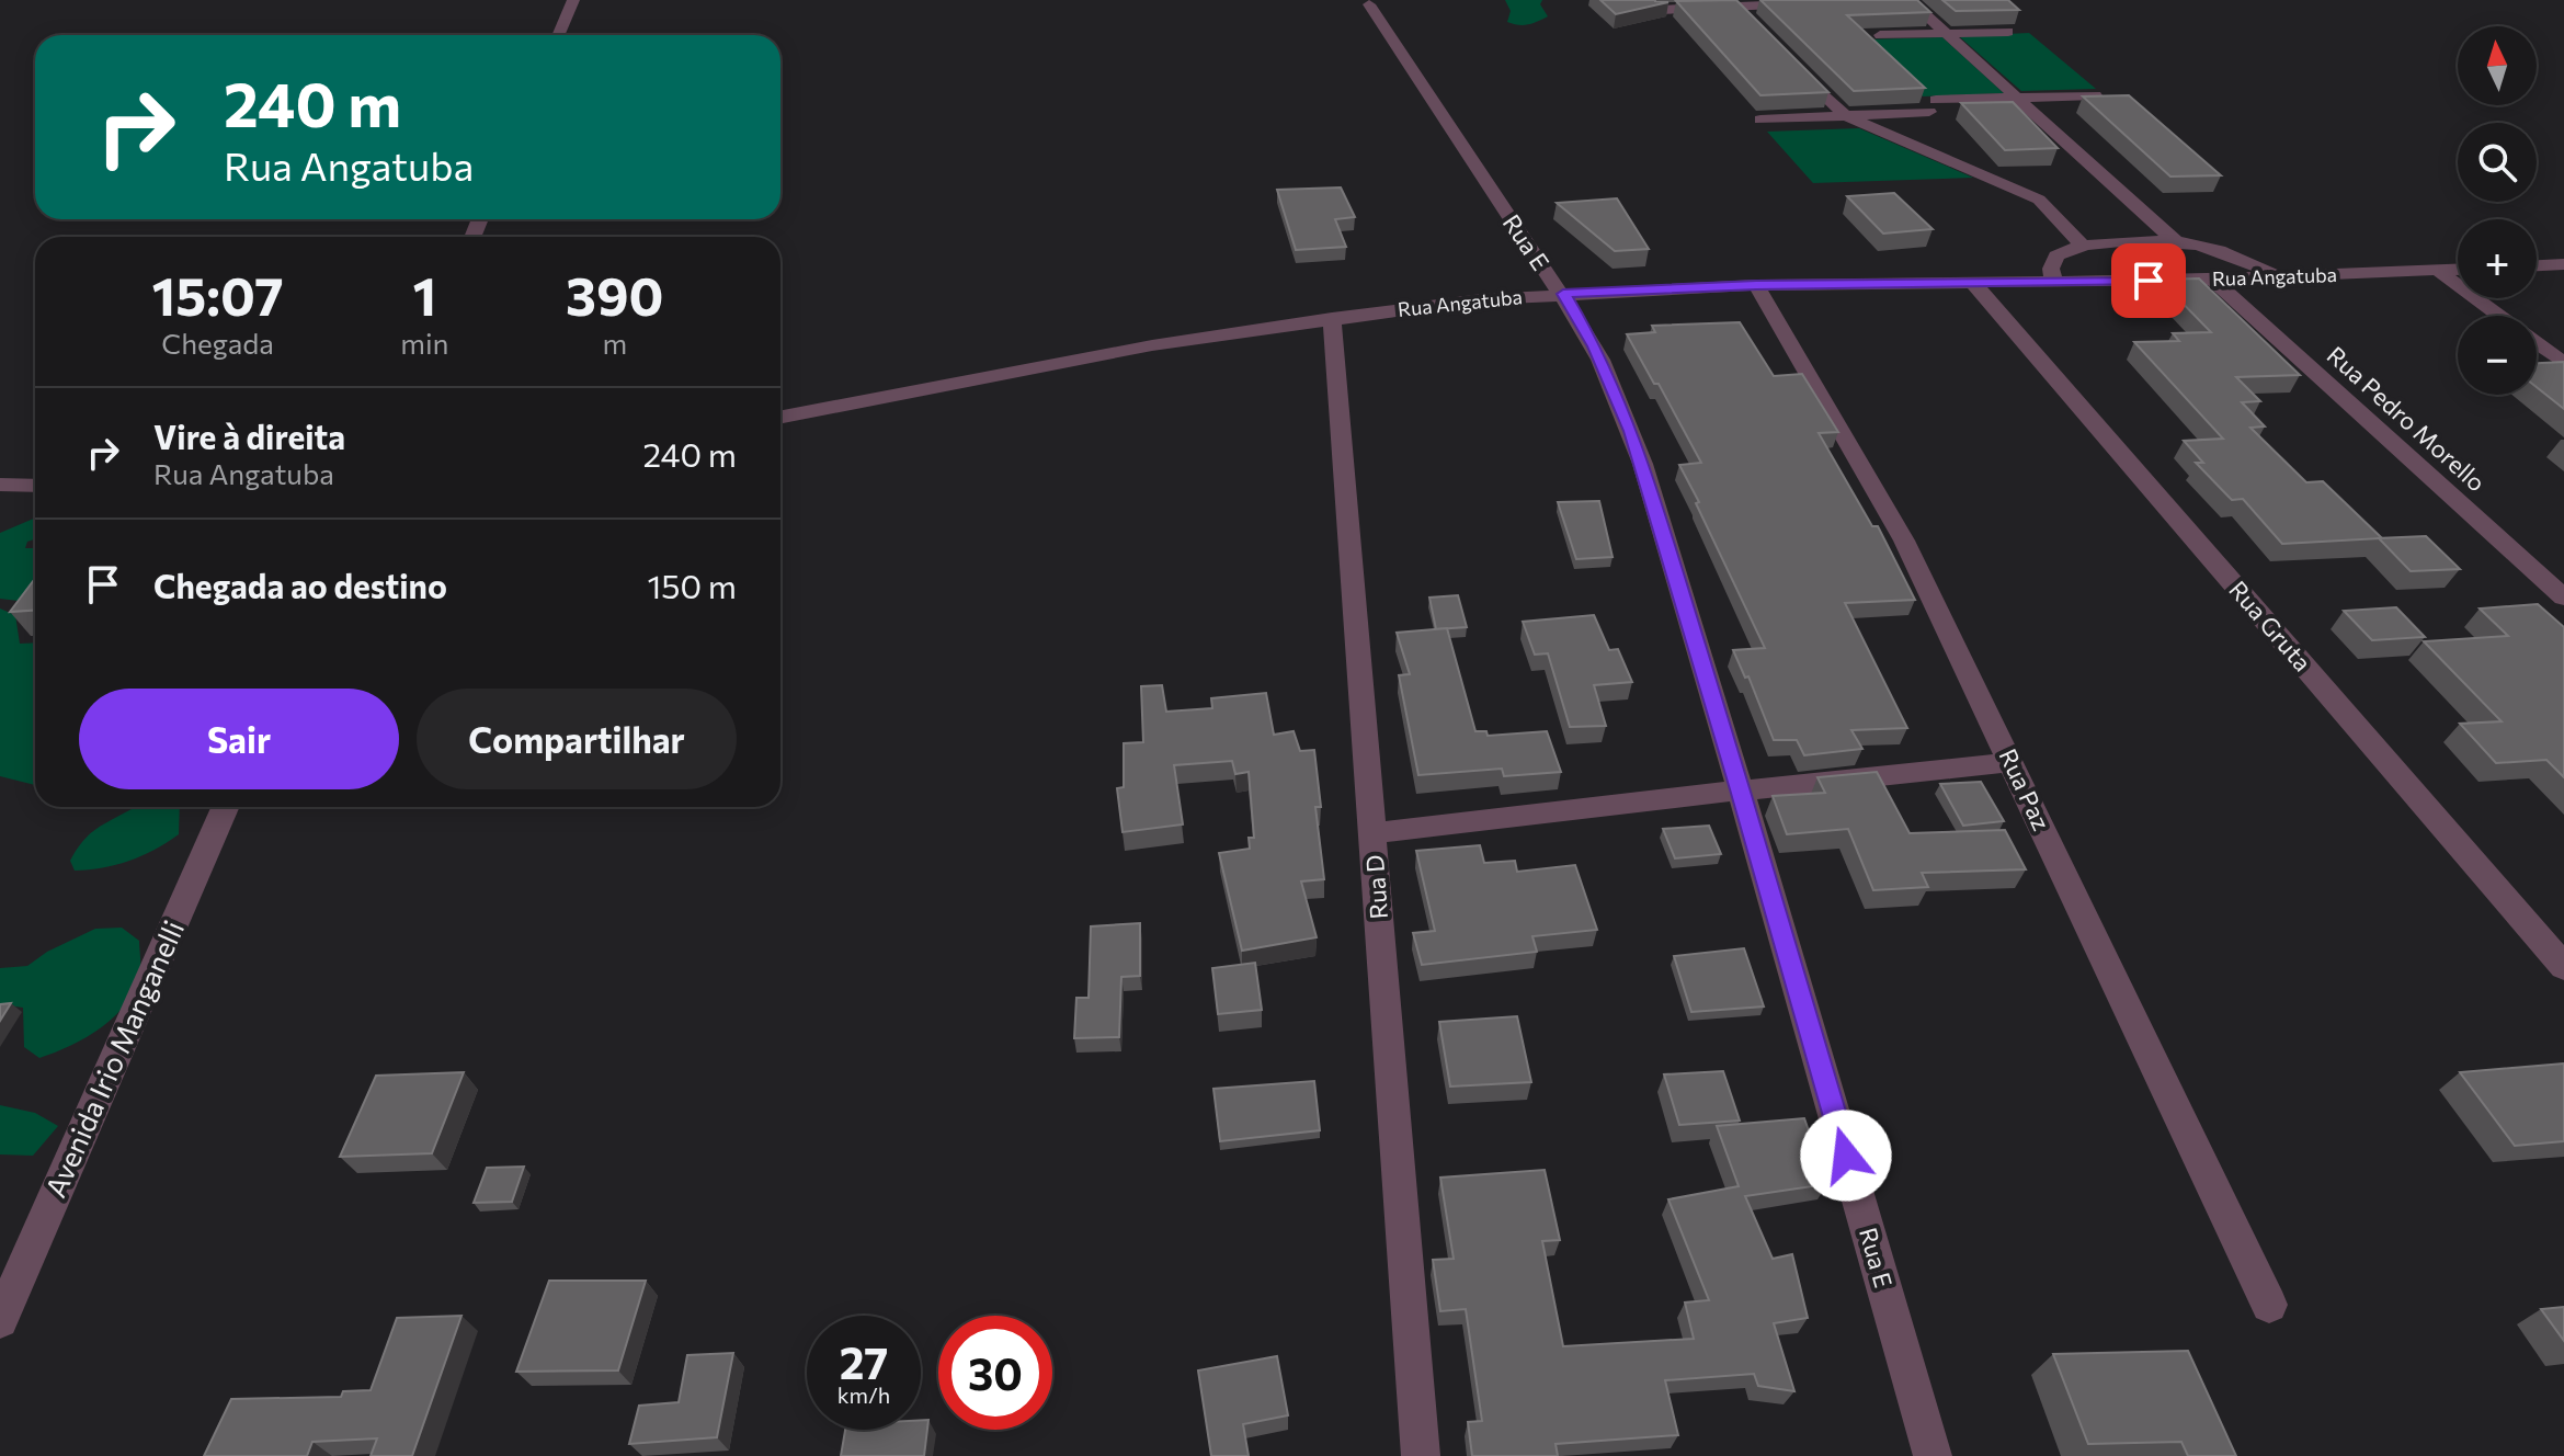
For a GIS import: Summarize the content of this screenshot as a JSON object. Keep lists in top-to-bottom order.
{
  "streets": {
    "street": [
      "Rua E",
      "Rua Angatuba",
      "Rua Pedro Morello",
      "Rua Gruta",
      "Rua Paz",
      "Rua D",
      "Avenida Irio Manganelli"
    ]
  },
  "crossings": [
    ["Rua E", "Rua Angatuba"],
    ["Rua Angatuba", "Rua Pedro Morello"],
    ["Rua Angatuba", "Rua Gruta"],
    ["Rua Angatuba", "Rua Paz"],
    ["Rua Angatuba", "Rua D"]
  ],
  "north": "top",
  "page": {
    "map_buttons": ["+", "−"],
    "turn": ["240 m", "Rua Angatuba"],
    "eta": [
      "15:07",
      "Chegada",
      "1",
      "min",
      "390",
      "m"
    ],
    "list": [
      {
        "name": "Vire à direita",
        "note": "Rua Angatuba",
        "value": "240 m"
      },
      {
        "name": "Chegada ao destino",
        "value": "150 m"
      }
    ],
    "buttons": ["Sair", "Compartilhar"],
    "speed": "27 km/h",
    "limit": "30"
  }
}
